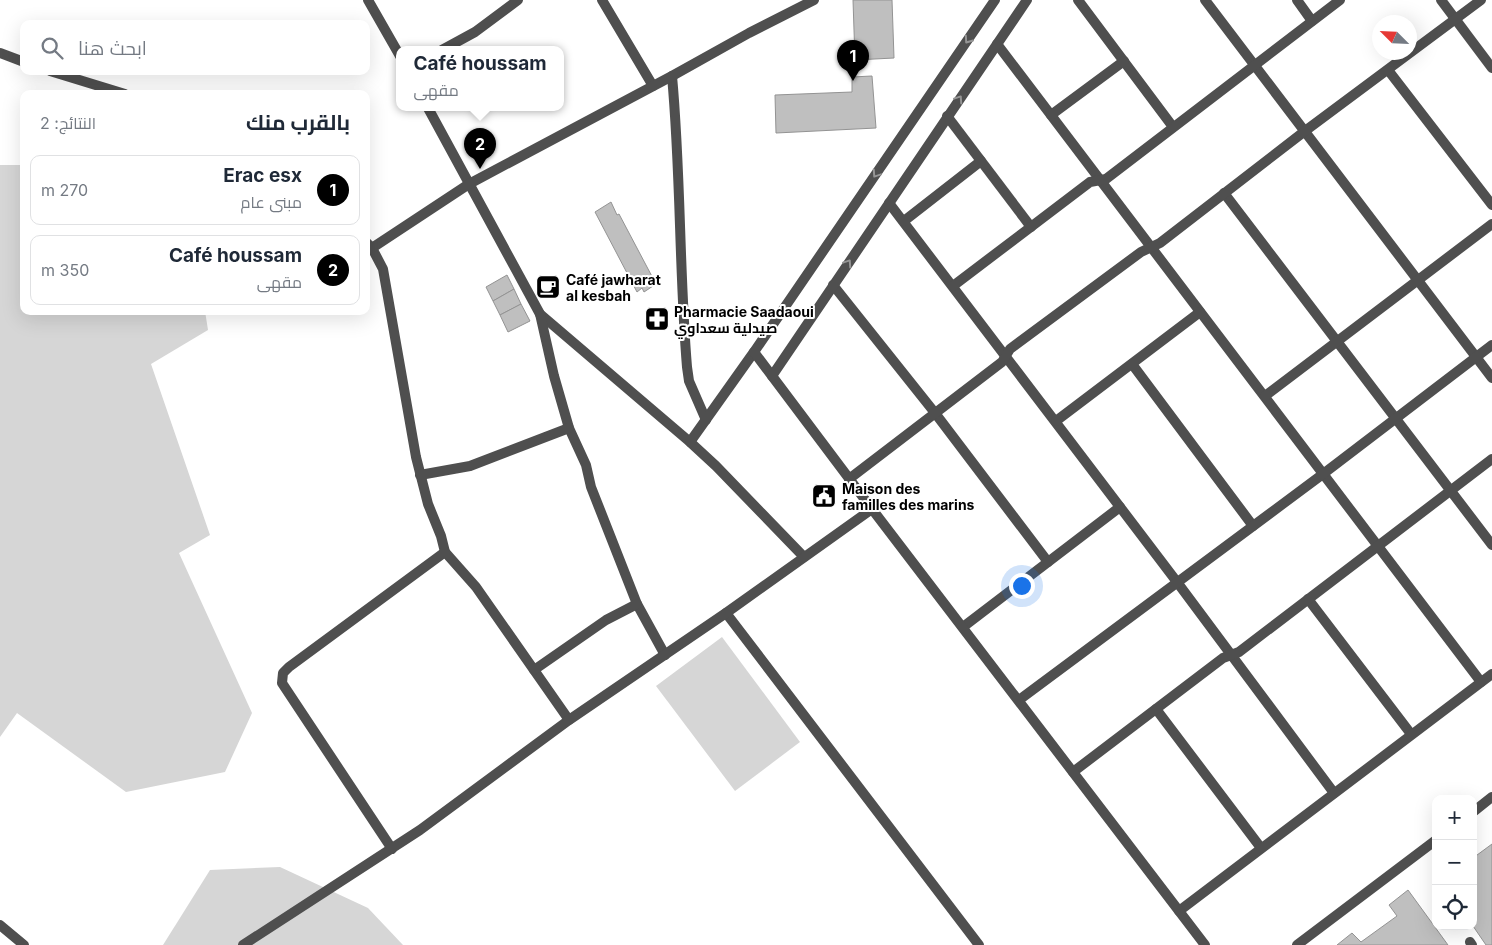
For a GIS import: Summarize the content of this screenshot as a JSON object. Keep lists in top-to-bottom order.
{
  "places": {
    "cafe": ["Café jawharat al kesbah"],
    "pharmacy": ["Pharmacie Saadaoui صيدلية سعداوي"],
    "public building": ["Maison des familles des marins"]
  },
  "north": "top left",
  "page": {
    "search": "ابحث هنا",
    "pins": ["1", "2"],
    "popup": ["Café houssam", "مقهى"],
    "heading": ["بالقرب منك", "النتائج: 2"],
    "list": [
      {
        "mark": "1",
        "name": "Erac esx",
        "note": "مبنى عام",
        "value": "270 m"
      },
      {
        "mark": "2",
        "name": "Café houssam",
        "note": "مقهى",
        "value": "350 m"
      }
    ],
    "map_buttons": ["+", "−"]
  }
}
